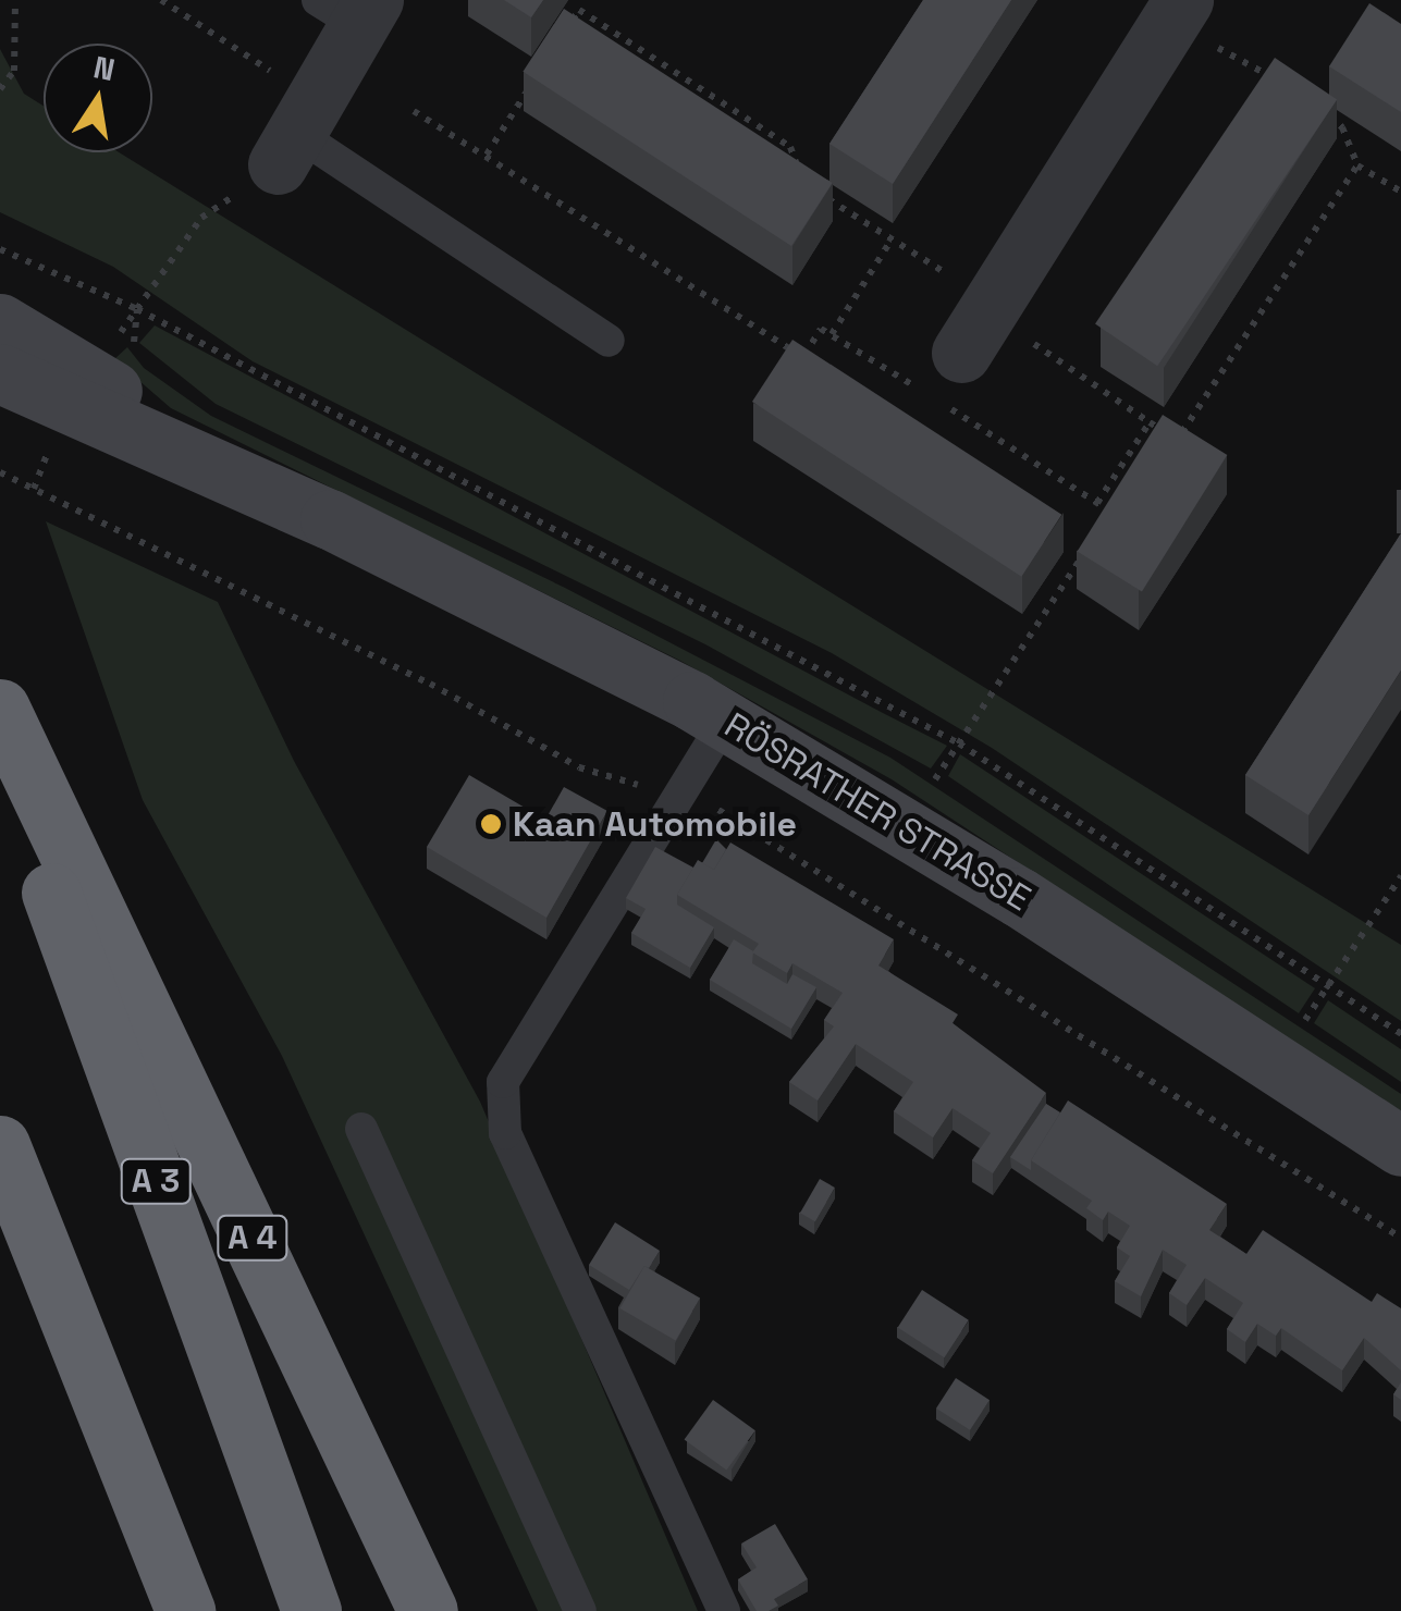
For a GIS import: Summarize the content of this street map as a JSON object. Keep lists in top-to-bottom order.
{
  "streets": {
    "highway": ["A 3", "A 4"],
    "main road": ["RÖSRATHER STRASSE"]
  },
  "places": ["Kaan Automobile"],
  "north": "top"
}
